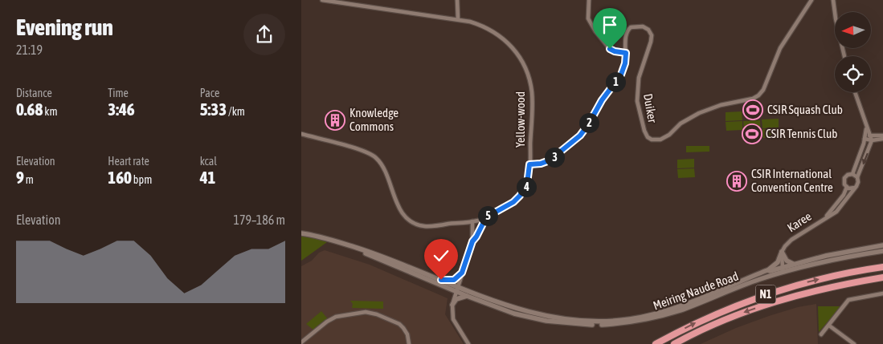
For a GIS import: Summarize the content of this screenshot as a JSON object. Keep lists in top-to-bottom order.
{
  "streets": {
    "highway": ["N1"],
    "street": [
      "Duiker",
      "Yellow-wood",
      "Karee",
      "Meiring Naude Road"
    ]
  },
  "crossings": [
    ["Duiker", "Yellow-wood"]
  ],
  "places": {
    "sports": ["CSIR Squash Club", "CSIR Tennis Club"],
    "building": ["Knowledge Commons", "CSIR International Convention Centre"]
  },
  "north": "left",
  "page": {
    "heading": ["Evening run", "21:19"],
    "stats": [
      ["Distance", "0.68 km"],
      ["Time", "3:46"],
      ["Pace", "5:33 /km"],
      ["Elevation", "9 m"],
      ["Heart rate", "160 bpm"],
      ["kcal", "41"]
    ],
    "pins": [
      "1",
      "2",
      "3",
      "4",
      "5"
    ],
    "chart": ["Elevation", "179–186 m"]
  }
}
